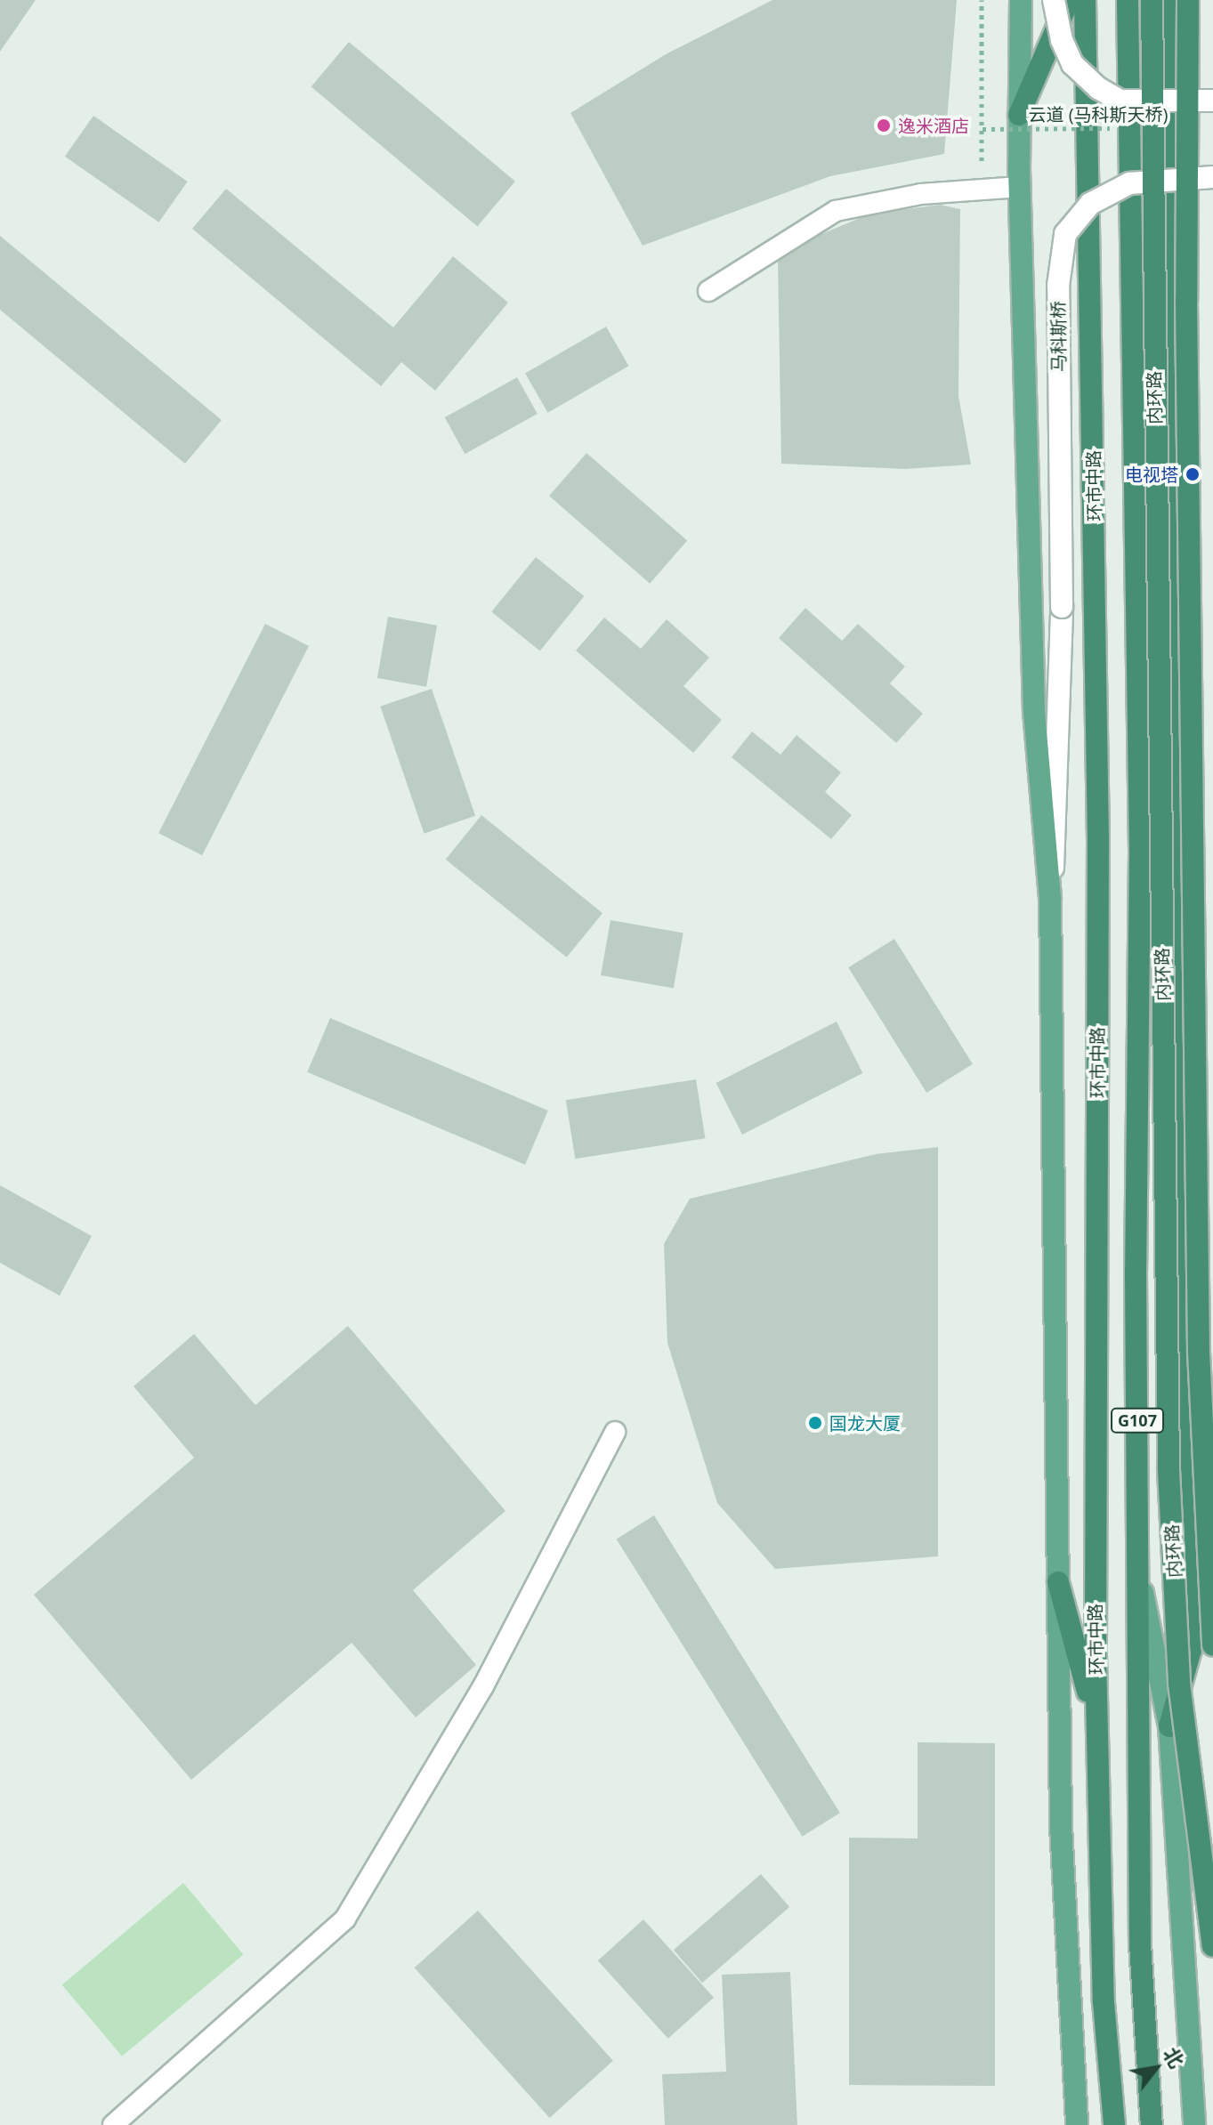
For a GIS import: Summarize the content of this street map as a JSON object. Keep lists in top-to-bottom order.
{
  "streets": {
    "highway": ["内环路", "环市中路", "G107"],
    "street": ["马科斯桥"],
    "path": ["云道 (马科斯天桥)"]
  },
  "crossings": [
    ["马科斯桥", "环市中路"]
  ],
  "places": ["逸米酒店", "电视塔", "国龙大厦"],
  "north": "top right"
}
